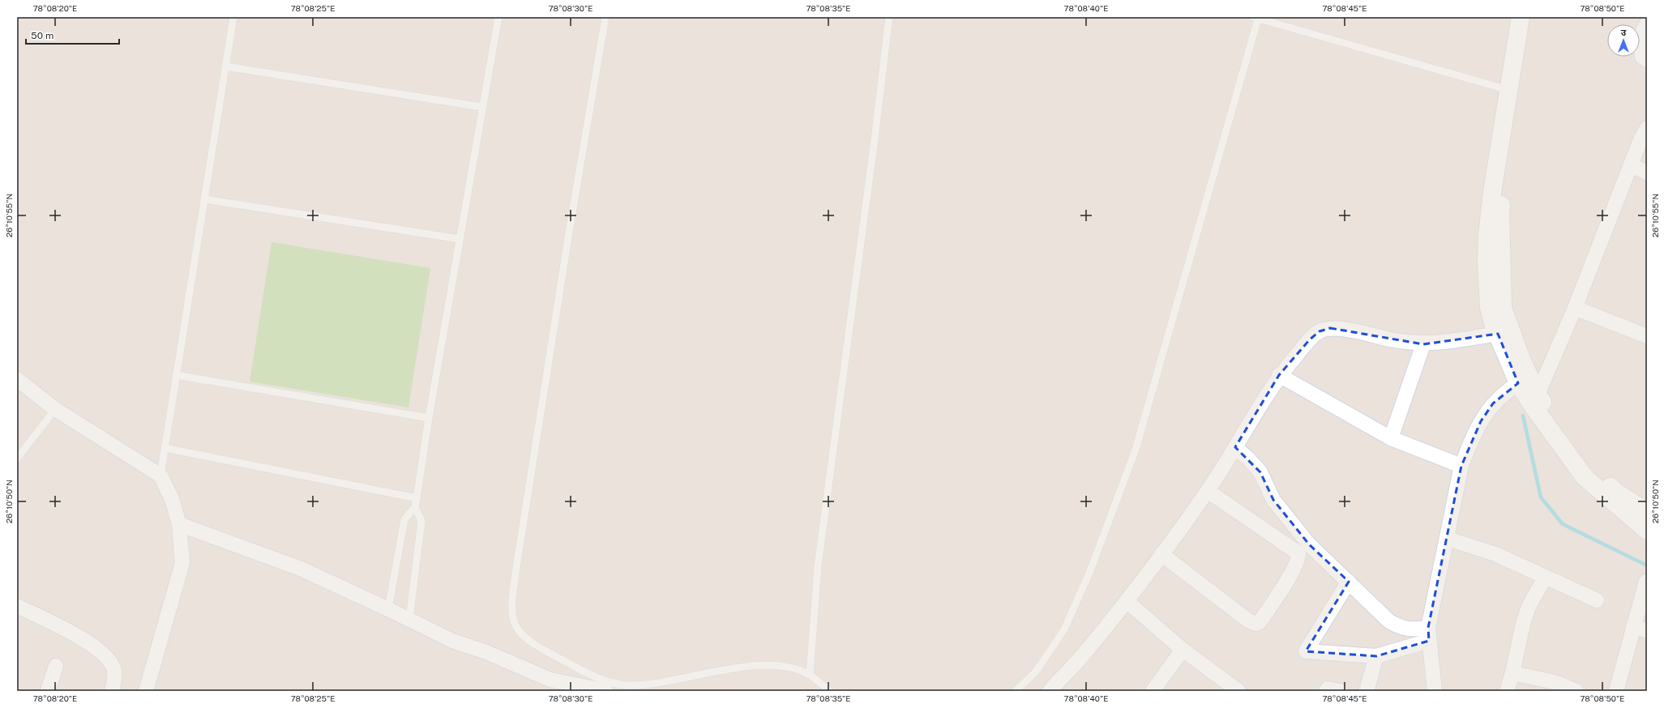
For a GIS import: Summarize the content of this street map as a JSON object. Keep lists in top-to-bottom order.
{
  "scale_bar": "50 m",
  "north": "top",
  "coordinates": [
    "78°08'20\"E",
    "78°08'25\"E",
    "78°08'30\"E",
    "78°08'35\"E",
    "78°08'40\"E",
    "78°08'45\"E",
    "78°08'50\"E",
    "26°10'55\"N",
    "26°10'50\"N"
  ]
}
